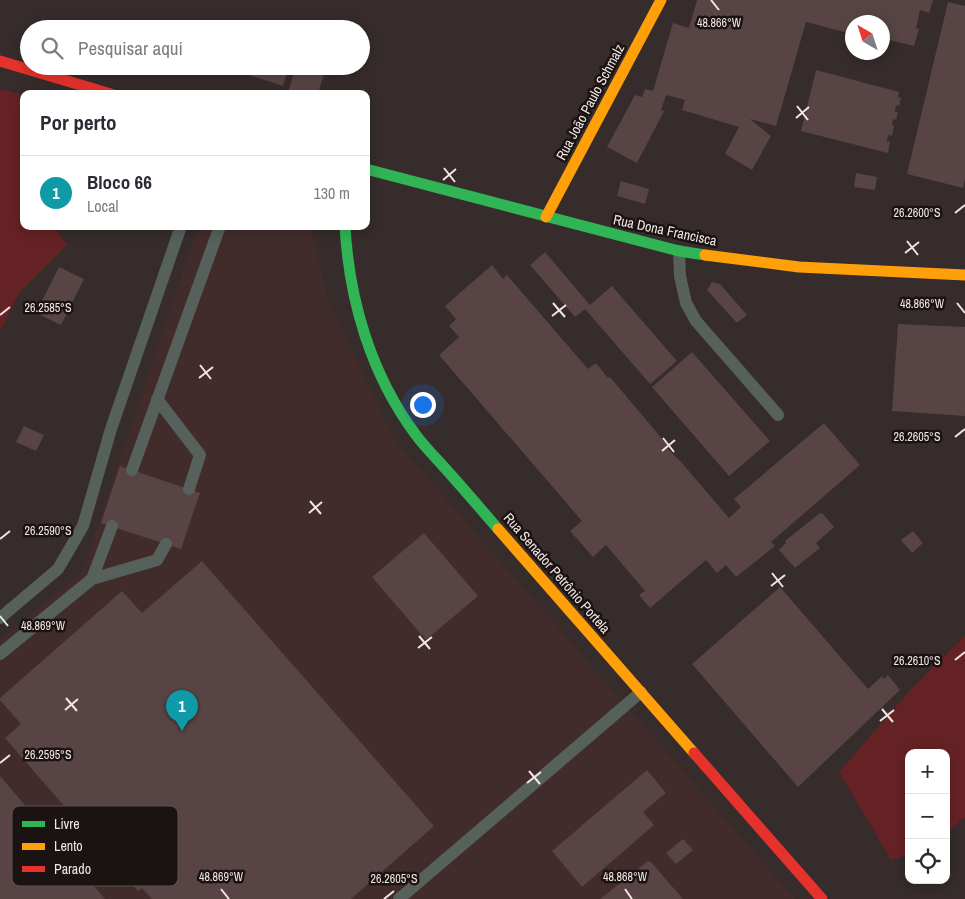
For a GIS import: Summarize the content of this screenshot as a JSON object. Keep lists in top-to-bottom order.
{
  "streets": {
    "street": ["Rua João Paulo Schmalz", "Rua Dona Francisca", "Rua Senador Petrônio Portela"]
  },
  "crossings": [
    ["Rua João Paulo Schmalz", "Rua Dona Francisca"]
  ],
  "legend": ["Livre", "Lento", "Parado"],
  "north": "top left",
  "page": {
    "search": "Pesquisar aqui",
    "heading": "Por perto",
    "list": [
      {
        "mark": "1",
        "name": "Bloco 66",
        "note": "Local",
        "value": "130 m"
      }
    ],
    "pins": "1",
    "map_buttons": ["+", "−"]
  },
  "coordinates": [
    "48.866°W",
    "26.2600°S",
    "26.2585°S",
    "26.2605°S",
    "26.2590°S",
    "48.869°W",
    "26.2610°S",
    "26.2595°S",
    "48.868°W"
  ]
}
